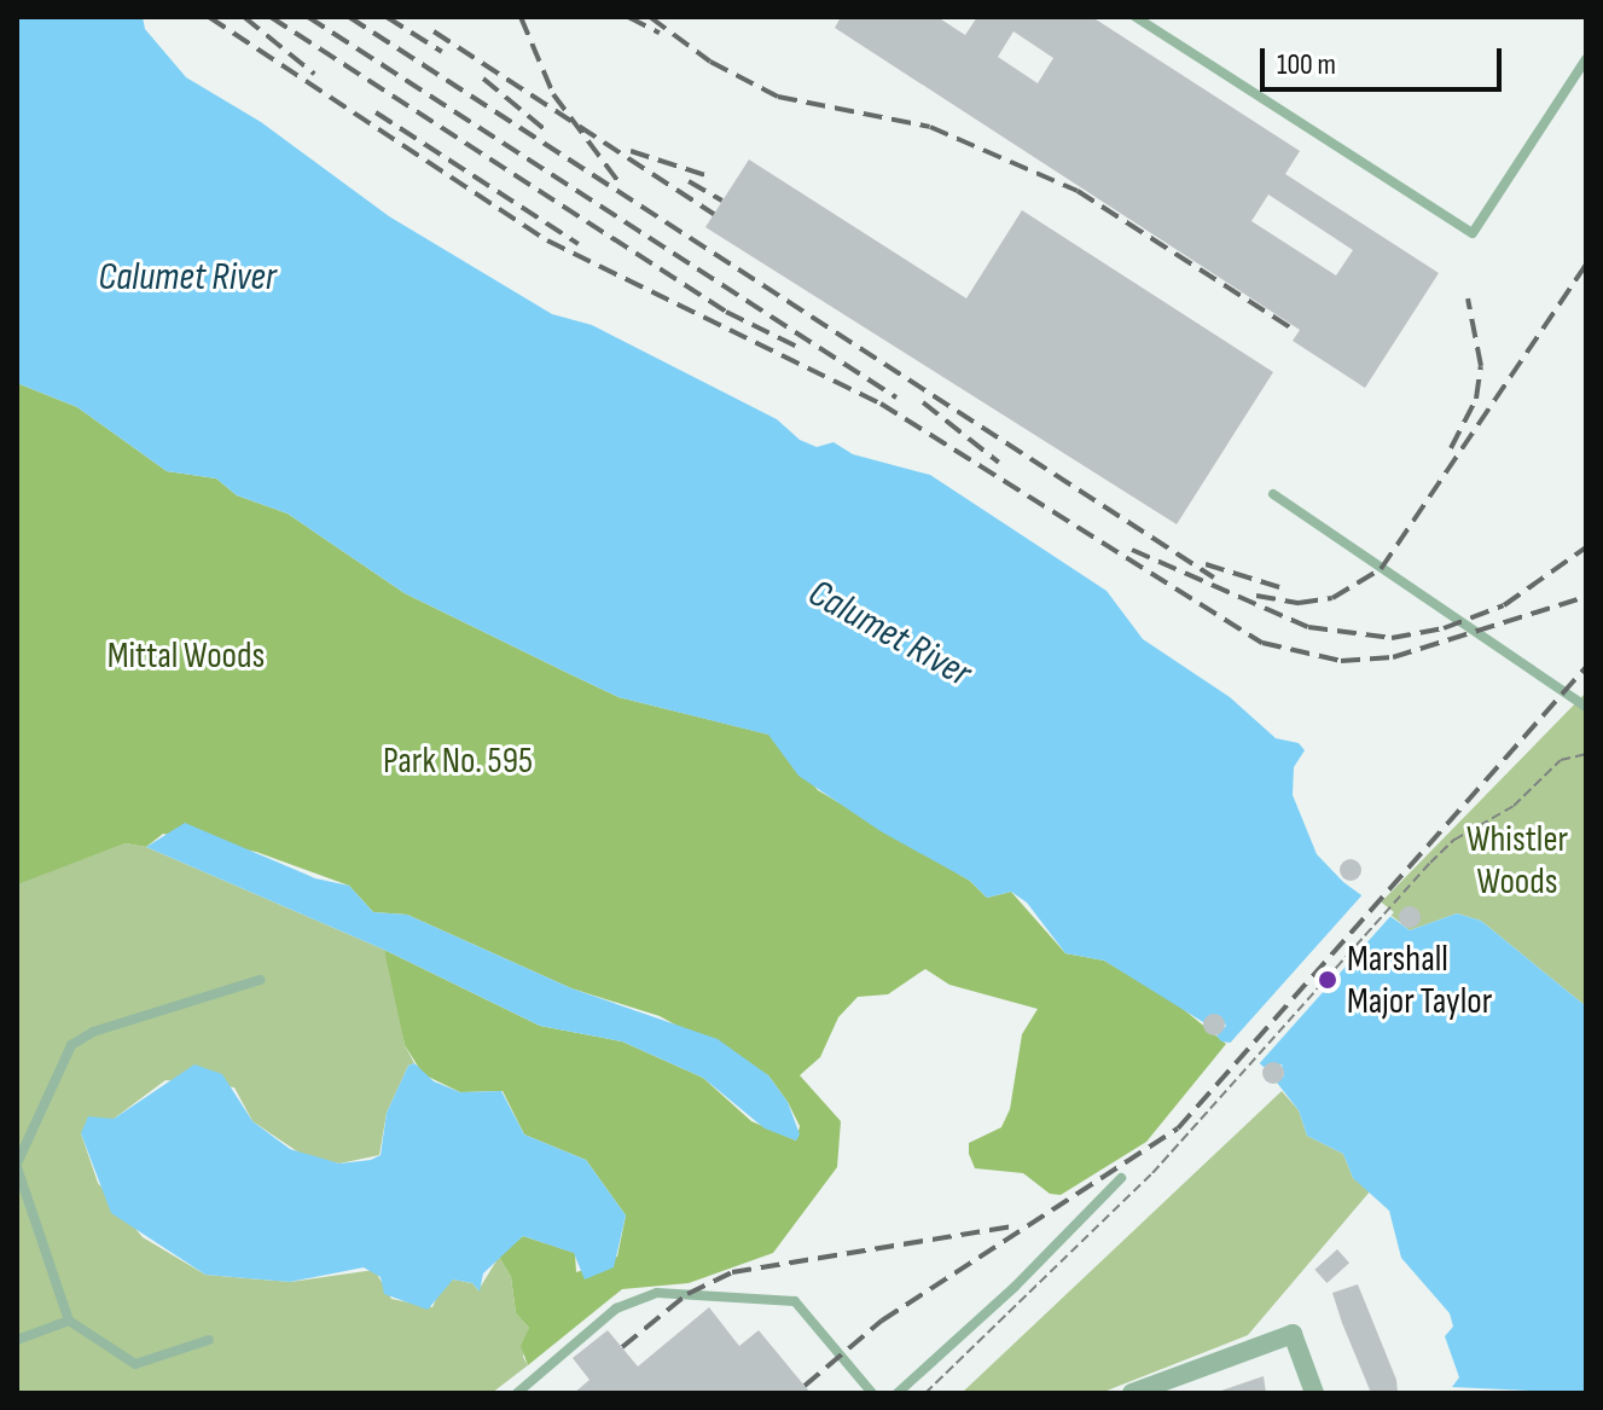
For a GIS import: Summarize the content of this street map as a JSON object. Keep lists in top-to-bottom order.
{
  "water": ["Calumet River"],
  "parks": ["Mittal Woods", "Park No. 595", "Whistler Woods"],
  "places": ["Marshall Major Taylor"],
  "scale_bar": "100 m"
}
